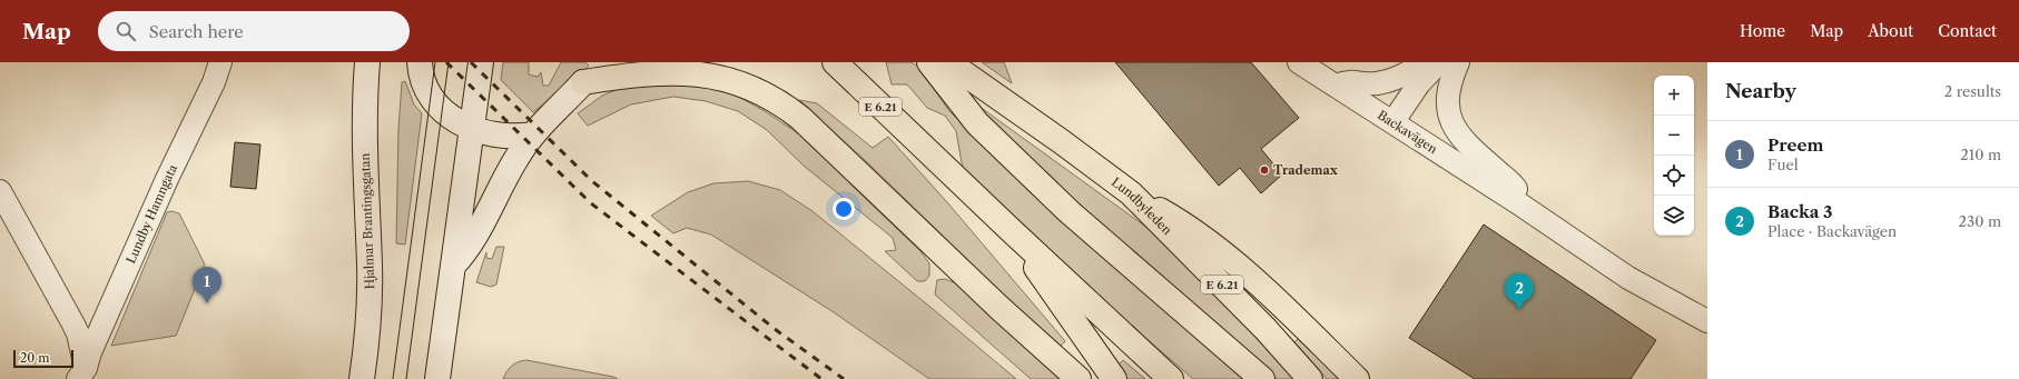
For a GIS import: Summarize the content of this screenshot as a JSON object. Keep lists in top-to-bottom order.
{
  "streets": {
    "highway": ["E 6.21", "Lundbyleden"],
    "main road": ["Hjalmar Brantingsgatan"],
    "street": ["Backavägen", "Lundby Hamngata"]
  },
  "places": ["Trademax"],
  "scale_bar": "20 m",
  "page": {
    "header": "Map",
    "search": "Search here",
    "nav": [
      "Home",
      "Map",
      "About",
      "Contact"
    ],
    "heading": ["Nearby", "2 results"],
    "map_buttons": ["+", "−"],
    "list": [
      {
        "mark": "1",
        "name": "Preem",
        "note": "Fuel",
        "value": "210 m"
      },
      {
        "mark": "2",
        "name": "Backa 3",
        "note": "Place · Backavägen",
        "value": "230 m"
      }
    ],
    "pins": ["1", "2"],
    "scale": "20 m"
  }
}
